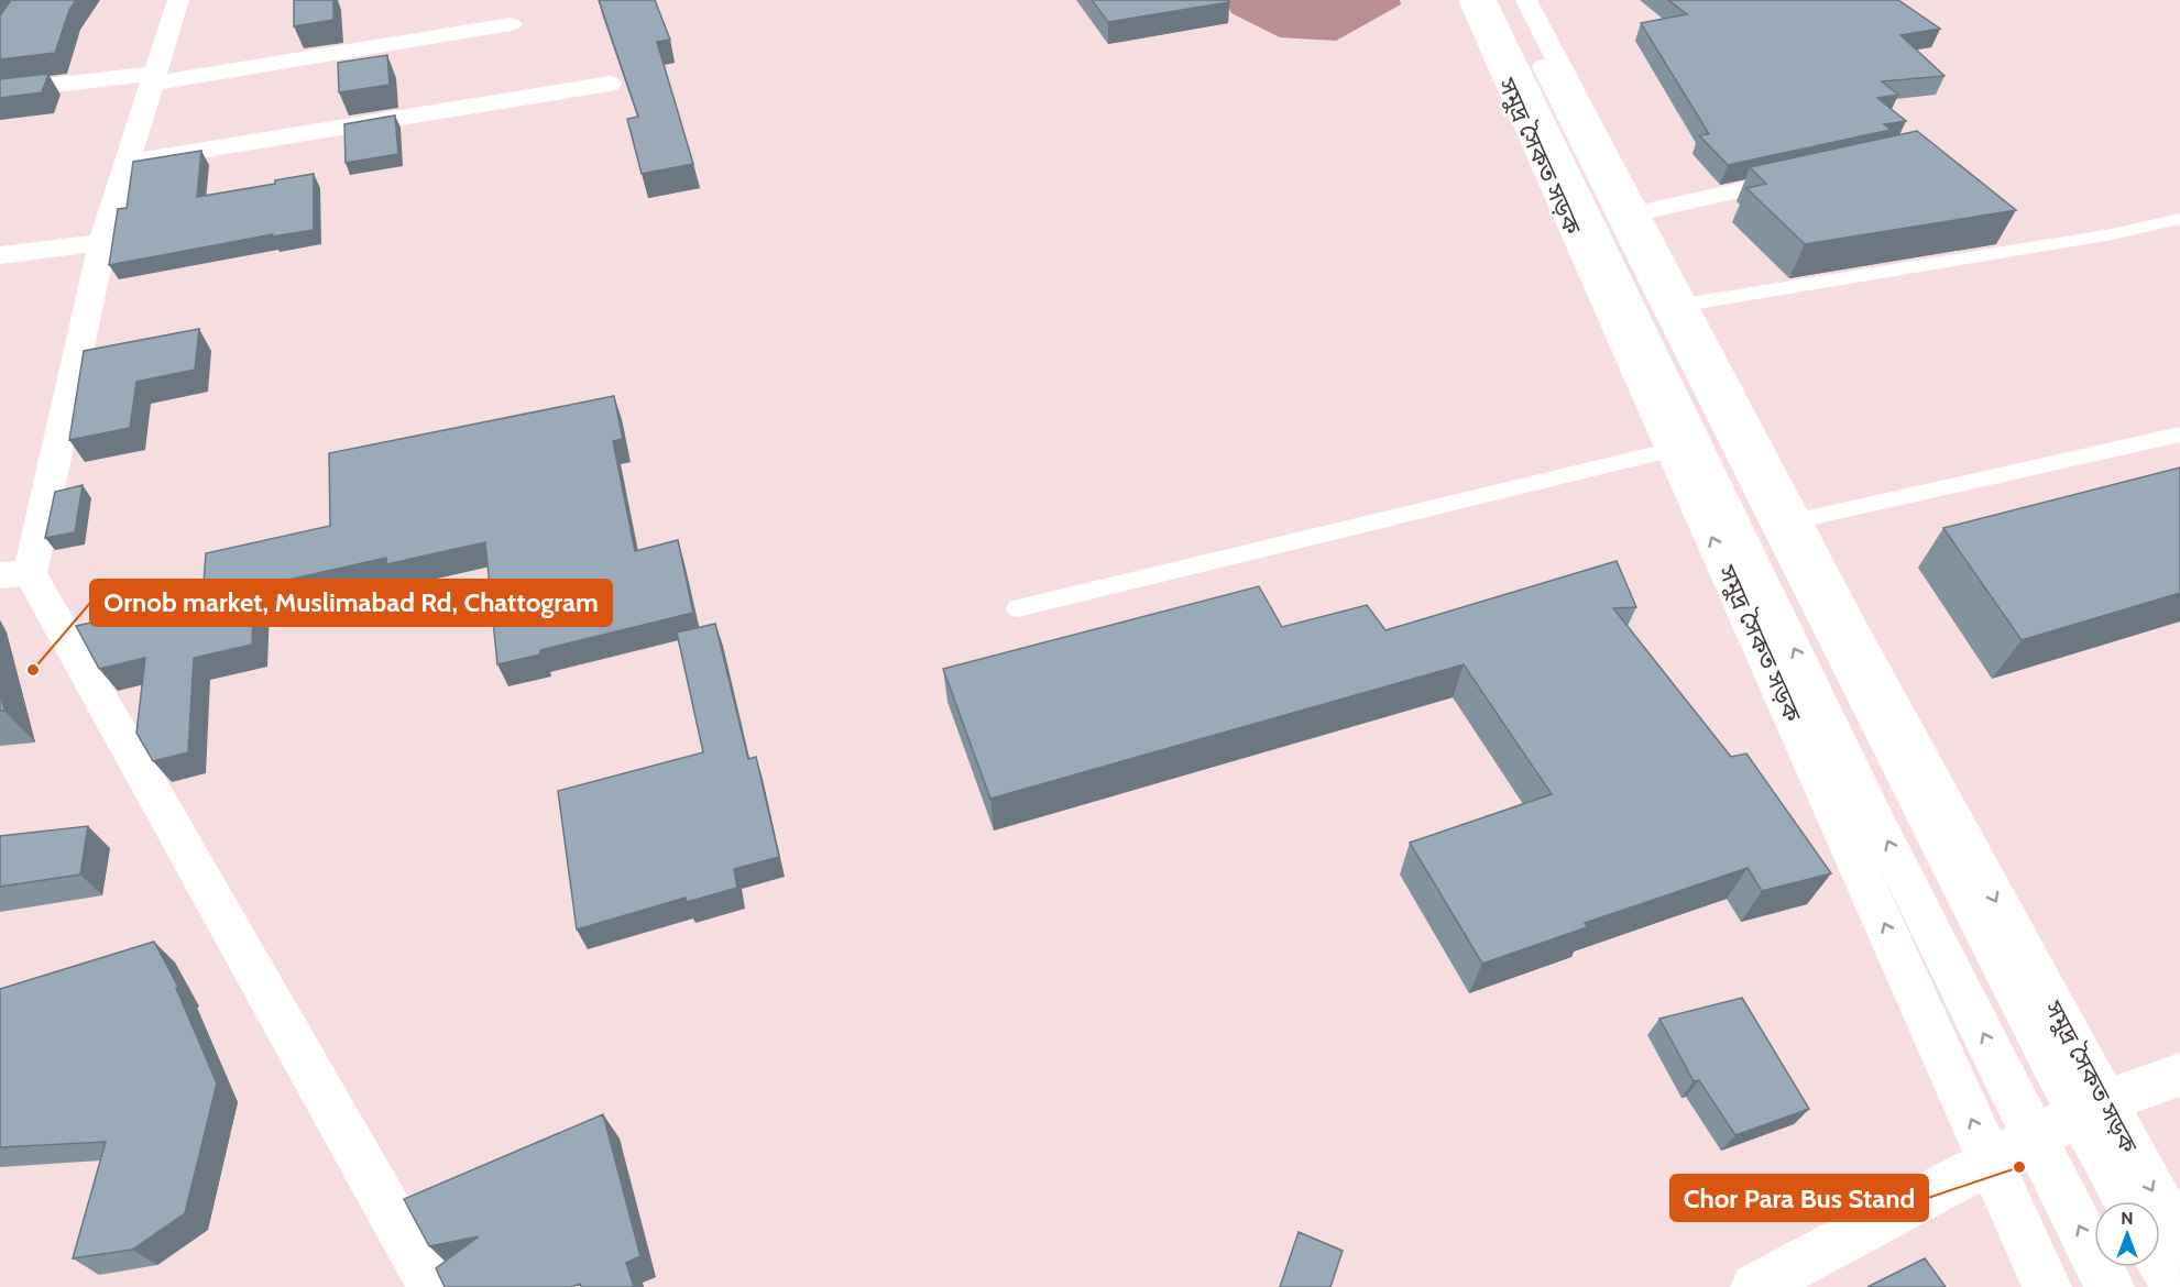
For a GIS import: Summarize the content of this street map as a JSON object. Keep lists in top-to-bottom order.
{
  "streets": {
    "main road": ["সমুদ্র সৈকত সড়ক"]
  },
  "places": ["Ornob market, Muslimabad Rd, Chattogram", "Chor Para Bus Stand"],
  "north": "top"
}
